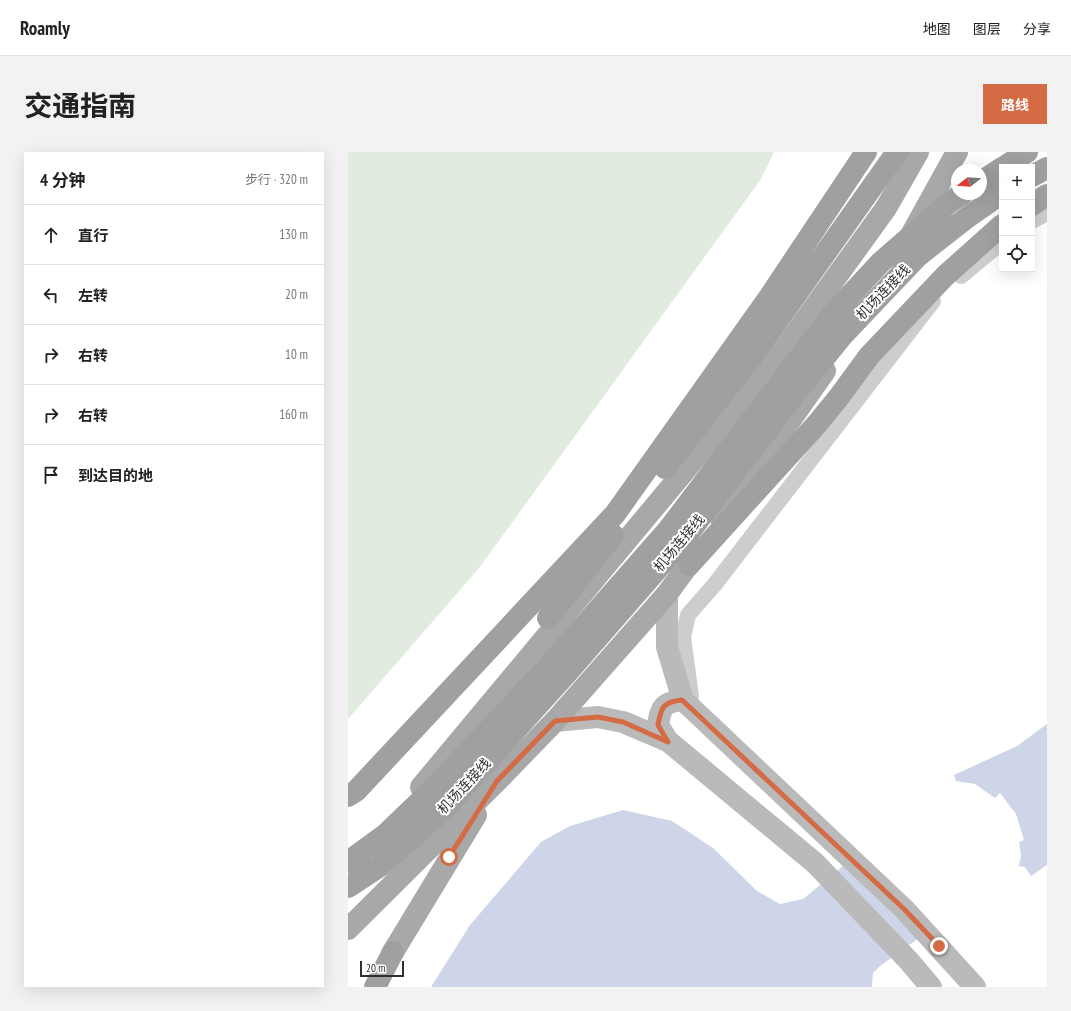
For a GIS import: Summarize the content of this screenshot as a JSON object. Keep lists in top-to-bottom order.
{
  "streets": {
    "highway": ["机场连接线"]
  },
  "scale_bar": "20 m",
  "north": "left",
  "page": {
    "header": "Roamly",
    "nav": ["地图", "图层", "分享"],
    "title": "交通指南",
    "buttons": "路线",
    "heading": ["4 分钟", "步行 · 320 m"],
    "map_buttons": ["+", "−"],
    "list": [
      ["直行", "130 m"],
      ["左转", "20 m"],
      ["右转", "10 m"],
      ["右转", "160 m"],
      "到达目的地"
    ],
    "scale": "20 m"
  }
}
